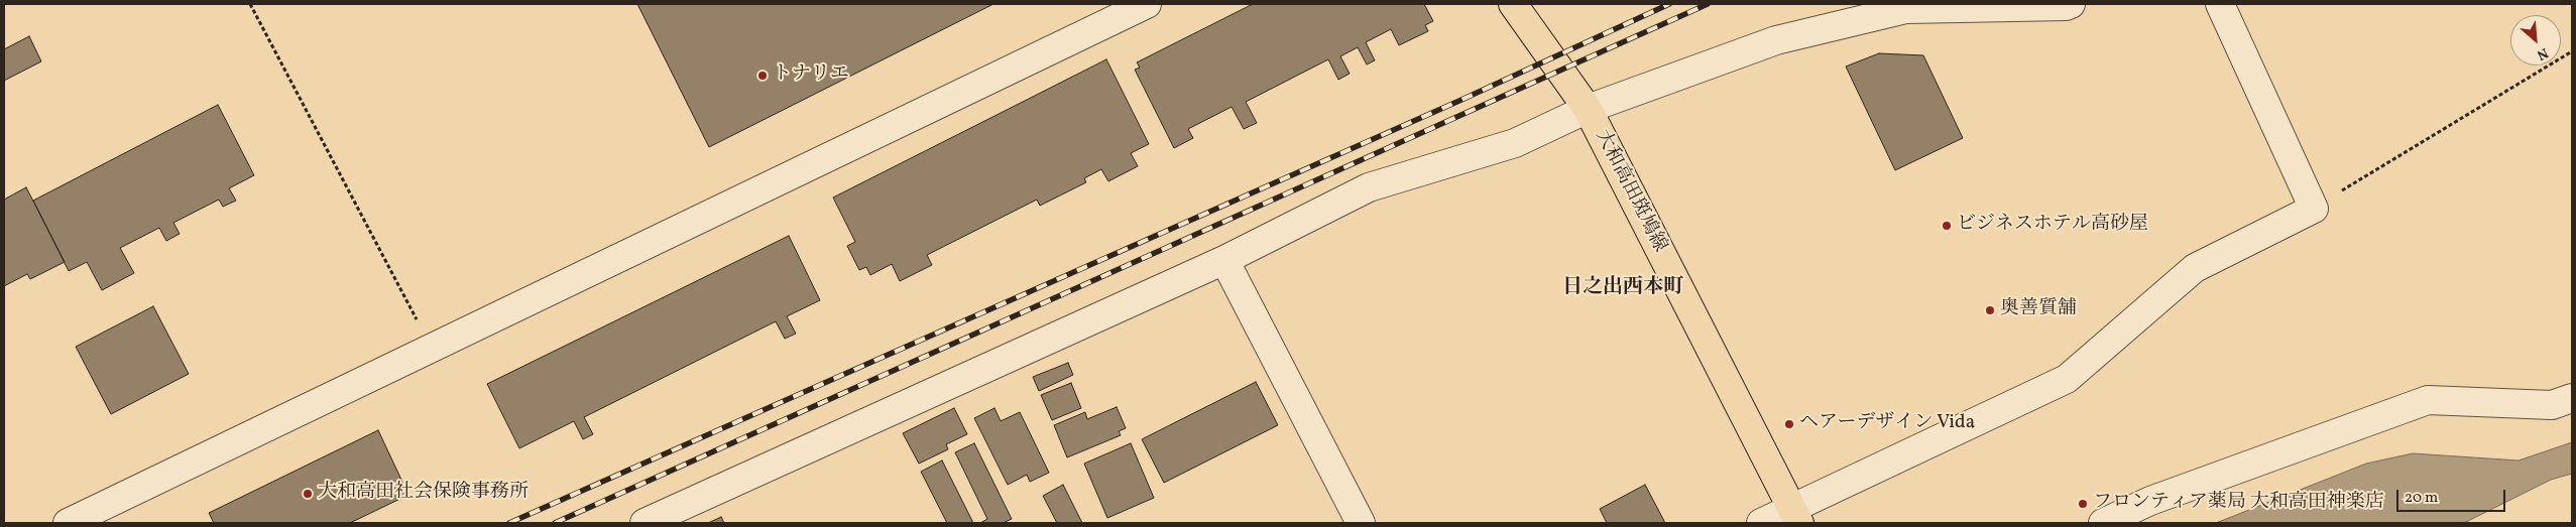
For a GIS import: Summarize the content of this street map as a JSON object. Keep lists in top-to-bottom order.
{
  "streets": {
    "main road": ["大和高田斑鳩線"]
  },
  "districts": ["日之出西本町"],
  "places": [
    "トナリエ",
    "ビジネスホテル高砂屋",
    "奥善質舗",
    "ヘアーデザイン Vida",
    "大和高田社会保険事務所",
    "フロンティア薬局 大和高田神楽店"
  ],
  "scale_bar": "20 m",
  "north": "bottom right"
}
